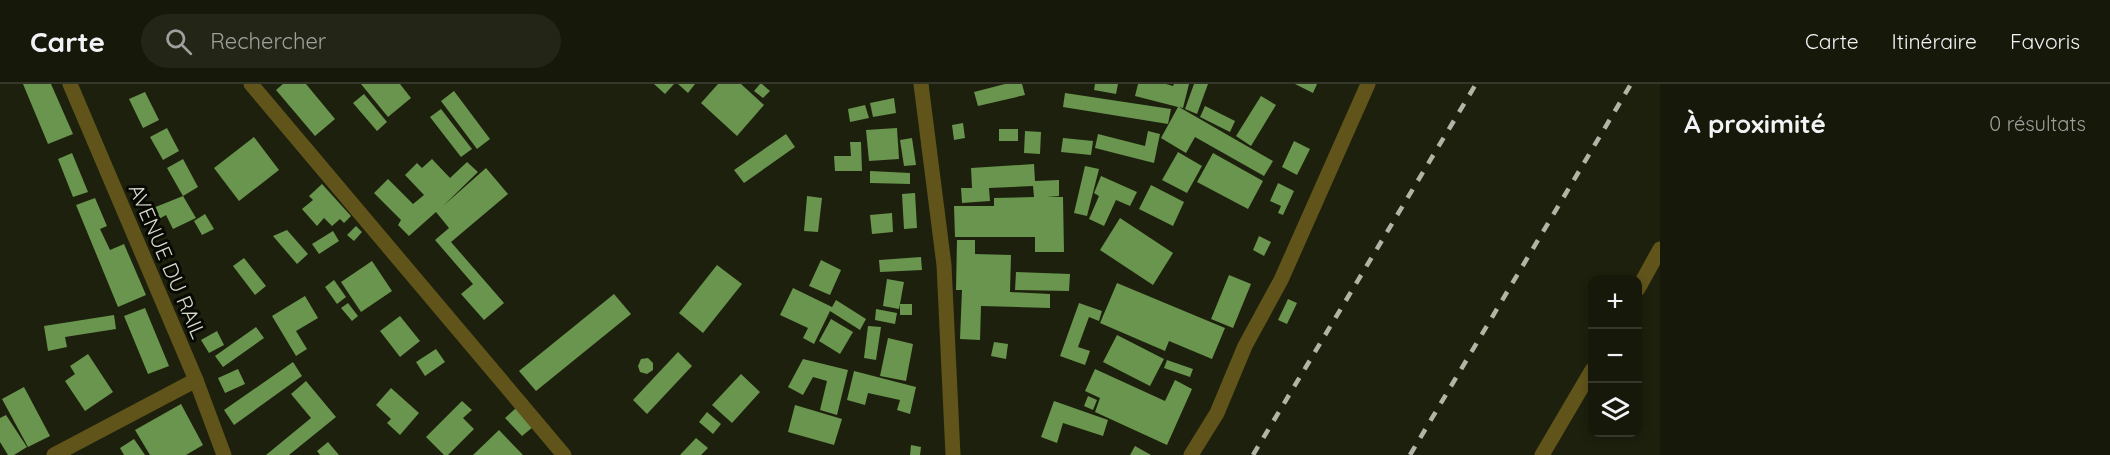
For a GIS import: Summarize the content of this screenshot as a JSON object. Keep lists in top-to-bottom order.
{
  "streets": {
    "street": ["AVENUE DU RAIL"]
  },
  "page": {
    "header": "Carte",
    "search": "Rechercher",
    "nav": ["Carte", "Itinéraire", "Favoris"],
    "heading": ["À proximité", "0 résultats"],
    "map_buttons": ["+", "−"]
  }
}
